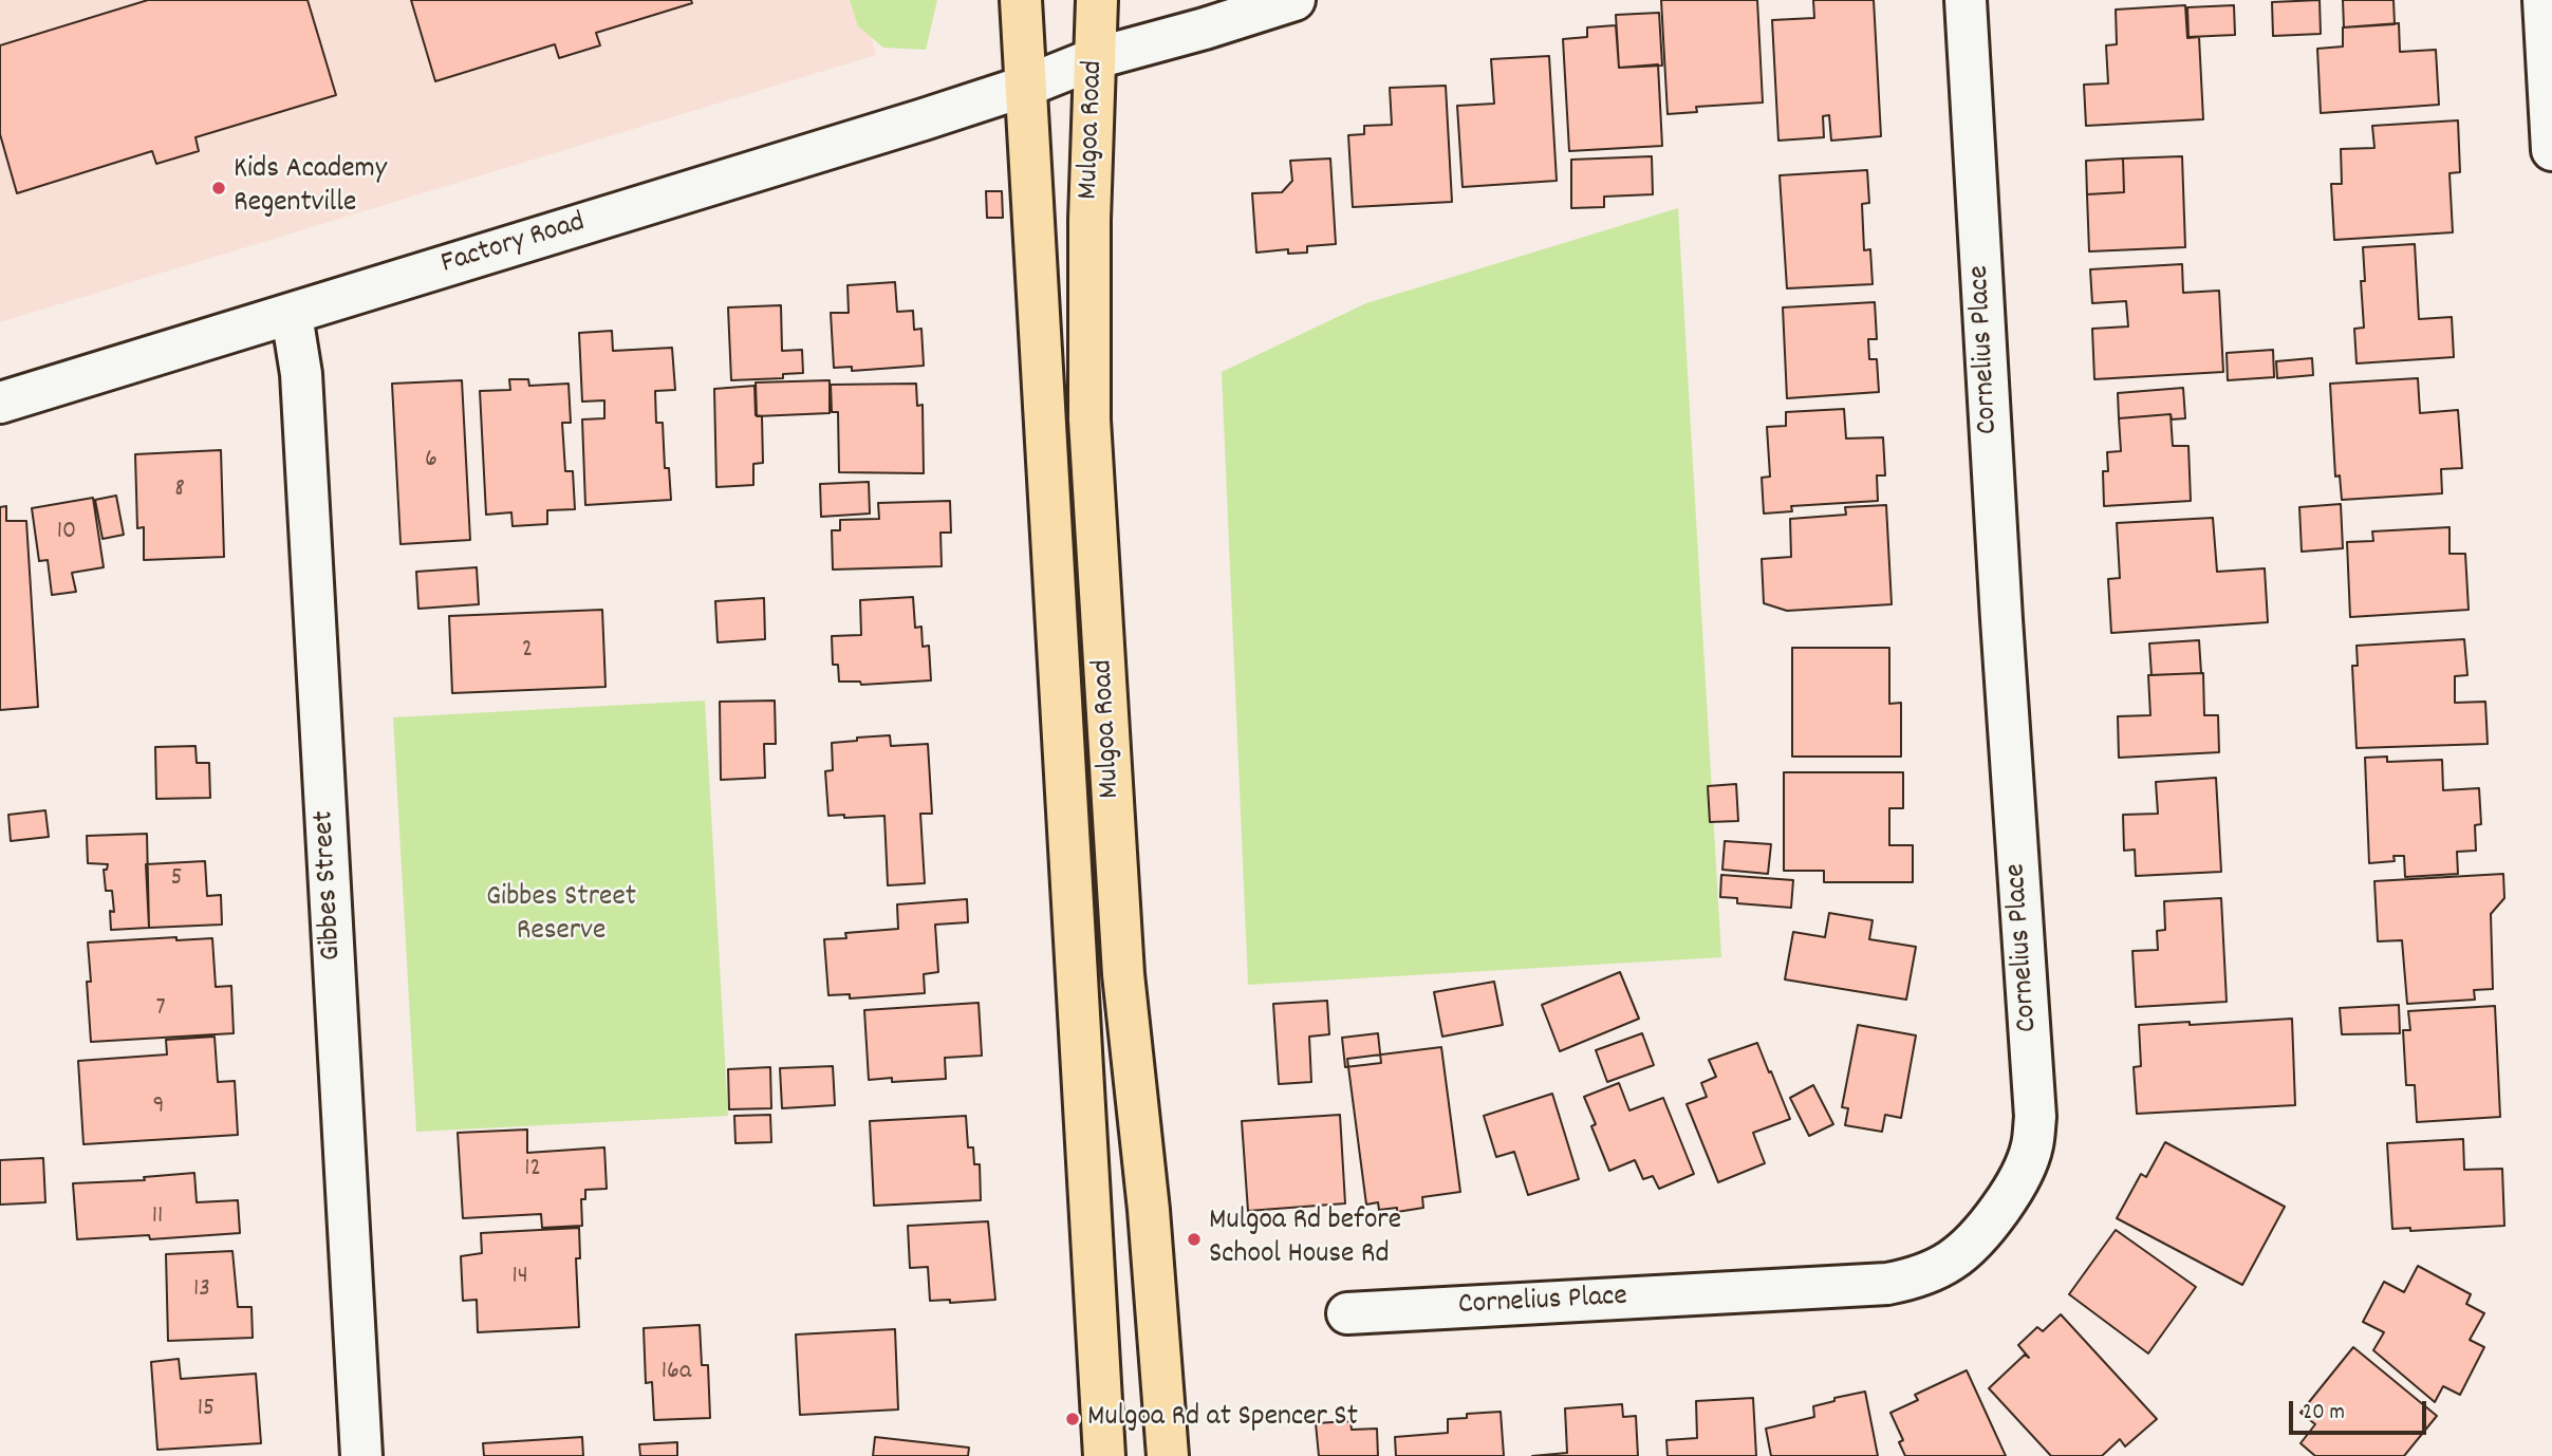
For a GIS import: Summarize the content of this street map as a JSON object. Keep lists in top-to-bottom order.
{
  "streets": {
    "main road": ["Mulgoa Road"],
    "street": ["Factory Road", "Cornelius Place", "Gibbes Street"]
  },
  "crossings": [
    ["Mulgoa Road", "Factory Road"],
    ["Factory Road", "Gibbes Street"]
  ],
  "parks": ["Gibbes Street Reserve"],
  "places": ["Kids Academy Regentville", "Mulgoa Rd before School House Rd", "Mulgoa Rd at Spencer St"],
  "house_numbers": [
    "6",
    "8",
    "10",
    "2",
    "5",
    "7",
    "9",
    "12",
    "11",
    "14",
    "13",
    "16a",
    "15"
  ],
  "scale_bar": "20 m"
}
